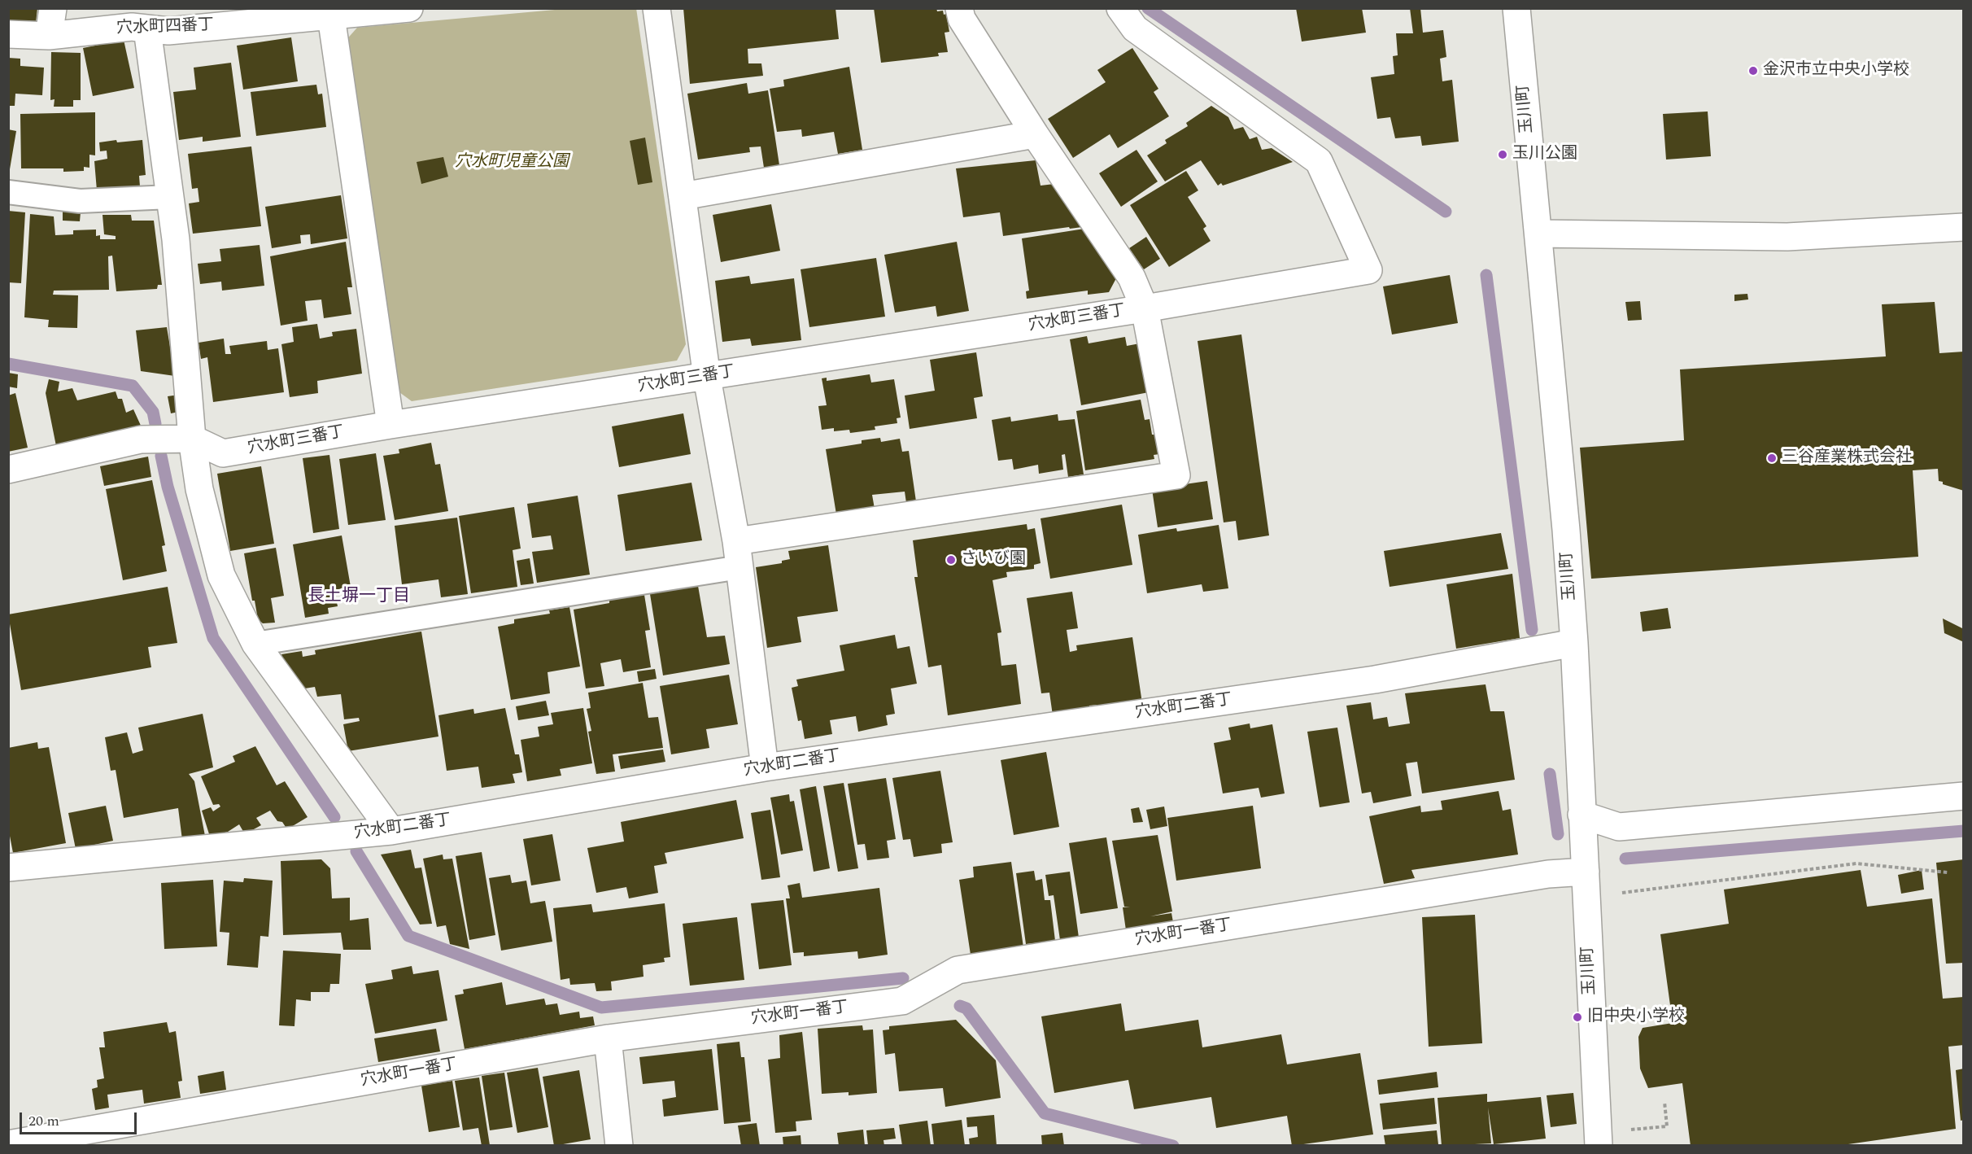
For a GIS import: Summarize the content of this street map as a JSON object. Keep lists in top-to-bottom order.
{
  "streets": {
    "street": [
      "穴水町四番丁",
      "玉川町",
      "穴水町三番丁",
      "穴水町二番丁",
      "穴水町一番丁"
    ]
  },
  "crossings": [
    ["玉川町", "穴水町二番丁"],
    ["玉川町", "穴水町一番丁"]
  ],
  "districts": ["長土塀一丁目"],
  "parks": ["穴水町児童公園"],
  "places": [
    "金沢市立中央小学校",
    "玉川公園",
    "三谷産業株式会社",
    "さいび園",
    "旧中央小学校"
  ],
  "scale_bar": "20 m"
}
